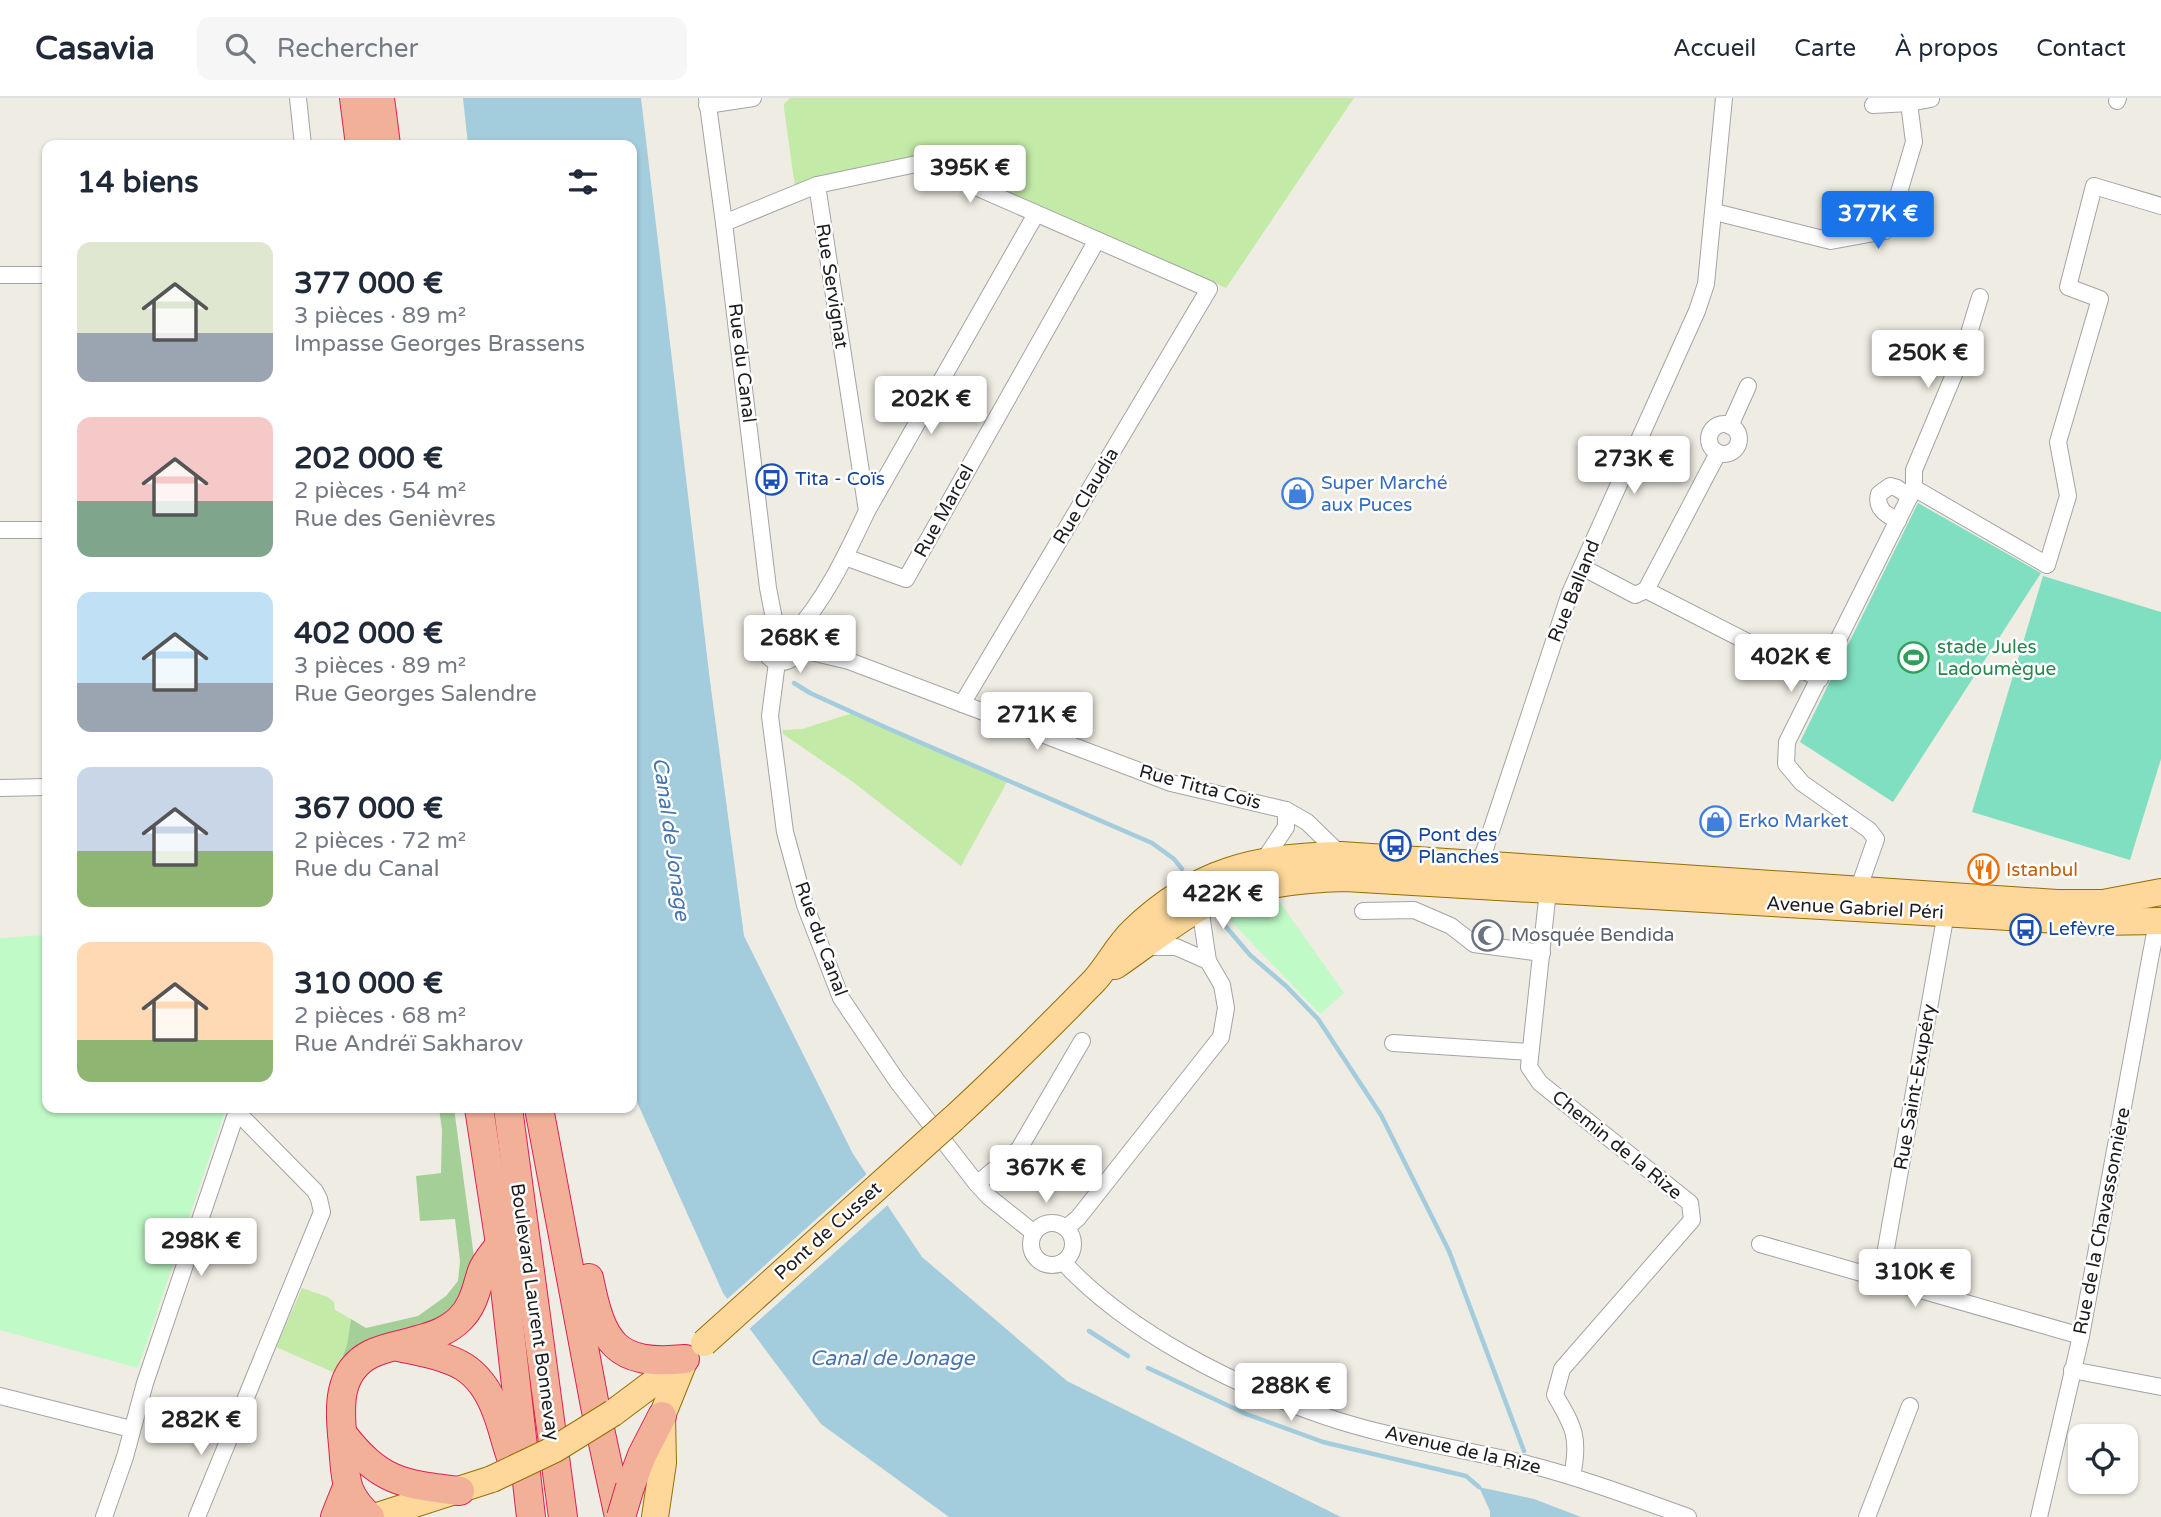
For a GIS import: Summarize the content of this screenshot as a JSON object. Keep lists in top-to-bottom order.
{
  "streets": {
    "highway": ["Boulevard Laurent Bonnevay"],
    "main road": ["Avenue Gabriel Péri", "Pont de Cusset"],
    "street": [
      "Rue Servignat",
      "Rue du Canal",
      "Rue Claudia",
      "Rue Marcel",
      "Rue Balland",
      "Rue Titta Coïs",
      "Rue Saint-Exupéry",
      "Chemin de la Rize",
      "Rue de la Chavassonnière",
      "Avenue de la Rize"
    ]
  },
  "crossings": [
    ["Rue du Canal", "Rue Titta Coïs"],
    ["Rue du Canal", "Avenue de la Rize"],
    ["Rue Claudia", "Rue Marcel"],
    ["Rue Claudia", "Rue Titta Coïs"],
    ["Rue Balland", "Avenue Gabriel Péri"],
    ["Rue Titta Coïs", "Avenue Gabriel Péri"],
    ["Avenue Gabriel Péri", "Rue Saint-Exupéry"],
    ["Avenue Gabriel Péri", "Chemin de la Rize"],
    ["Avenue Gabriel Péri", "Rue de la Chavassonnière"],
    ["Chemin de la Rize", "Avenue de la Rize"]
  ],
  "water": ["Canal de Jonage"],
  "places": {
    "bus stop": ["Tita - Coïs", "Pont des Planches", "Lefèvre"],
    "shop": ["Super Marché aux Puces", "Erko Market"],
    "sports": ["stade Jules Ladoumègue"],
    "restaurant": ["Istanbul"],
    "mosque": ["Mosquée Bendida"]
  },
  "page": {
    "header": "Casavia",
    "search": "Rechercher",
    "nav": [
      "Accueil",
      "Carte",
      "À propos",
      "Contact"
    ],
    "heading": "14 biens",
    "price": [
      "395K €",
      "377K €",
      "250K €",
      "202K €",
      "273K €",
      "268K €",
      "402K €",
      "271K €",
      "422K €",
      "367K €",
      "298K €",
      "310K €",
      "288K €",
      "282K €"
    ],
    "list": [
      {
        "name": "377 000 €",
        "note": "3 pièces · 89 m² · Impasse Georges Brassens"
      },
      {
        "name": "202 000 €",
        "note": "2 pièces · 54 m² · Rue des Genièvres"
      },
      {
        "name": "402 000 €",
        "note": "3 pièces · 89 m² · Rue Georges Salendre"
      },
      {
        "name": "367 000 €",
        "note": "2 pièces · 72 m² · Rue du Canal"
      },
      {
        "name": "310 000 €",
        "note": "2 pièces · 68 m² · Rue Andréï Sakharov"
      }
    ]
  }
}
